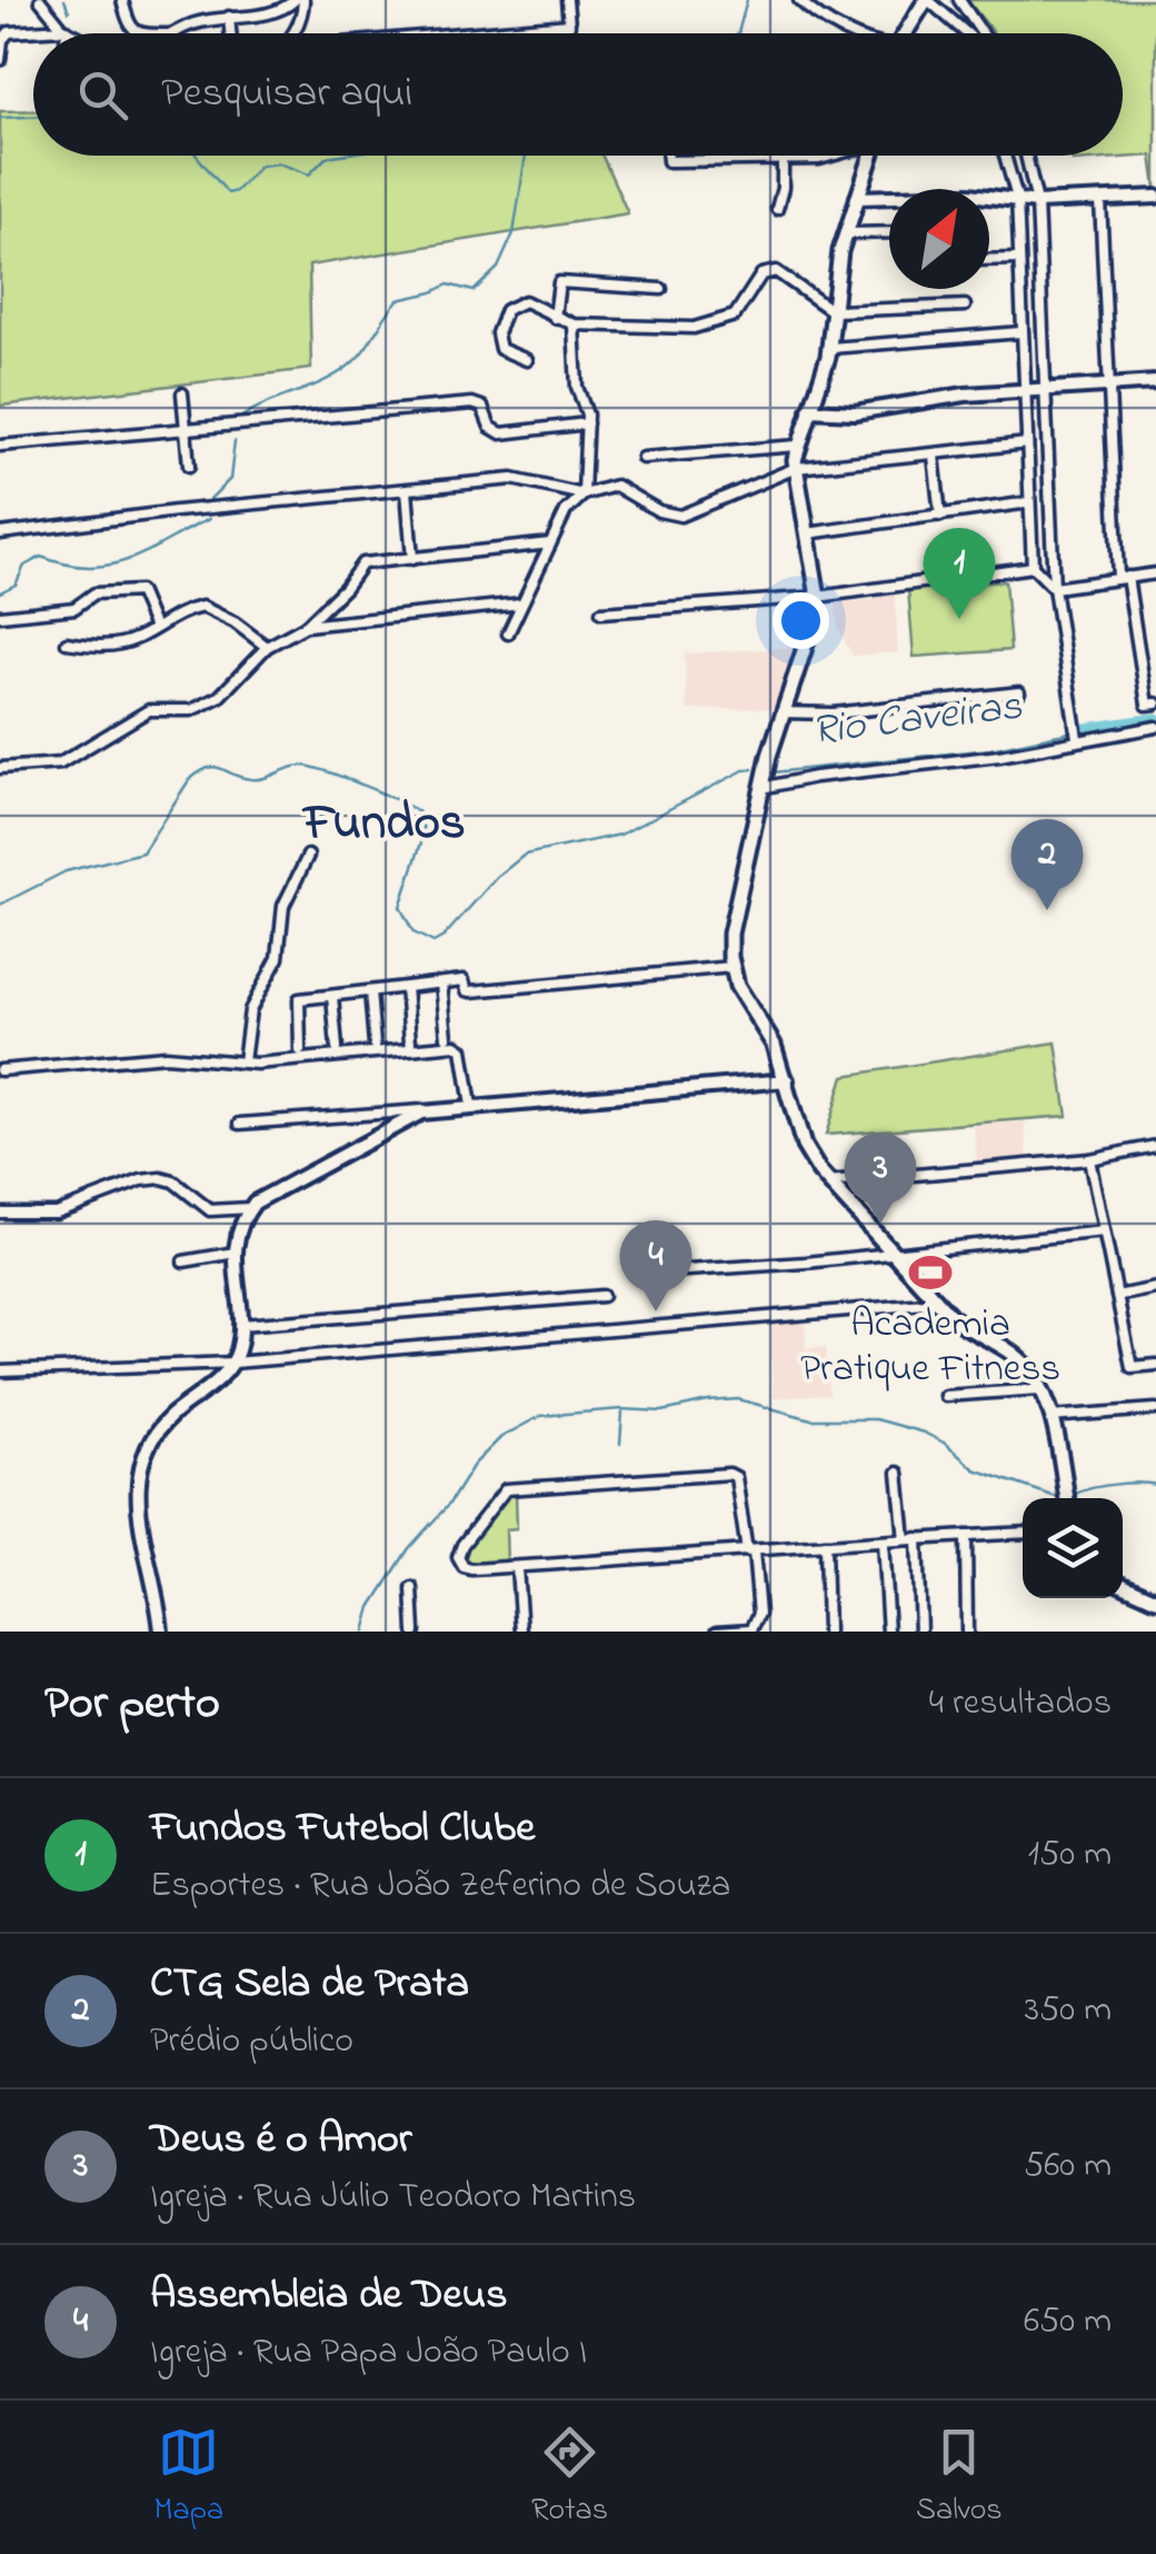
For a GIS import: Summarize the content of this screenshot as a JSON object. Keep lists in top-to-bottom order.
{
  "districts": ["Fundos"],
  "water": ["Rio Caveiras"],
  "places": {
    "sports": ["Academia Pratique Fitness"]
  },
  "north": "top right",
  "page": {
    "search": "Pesquisar aqui",
    "pins": [
      "1",
      "2",
      "3",
      "4"
    ],
    "heading": ["Por perto", "4 resultados"],
    "list": [
      {
        "mark": "1",
        "name": "Fundos Futebol Clube",
        "note": "Esportes · Rua João Zeferino de Souza",
        "value": "150 m"
      },
      {
        "mark": "2",
        "name": "CTG Sela de Prata",
        "note": "Prédio público",
        "value": "350 m"
      },
      {
        "mark": "3",
        "name": "Deus é o Amor",
        "note": "Igreja · Rua Júlio Teodoro Martins",
        "value": "560 m"
      },
      {
        "mark": "4",
        "name": "Assembleia de Deus",
        "note": "Igreja · Rua Papa João Paulo I",
        "value": "650 m"
      }
    ],
    "nav": ["Mapa", "Rotas", "Salvos"]
  }
}
